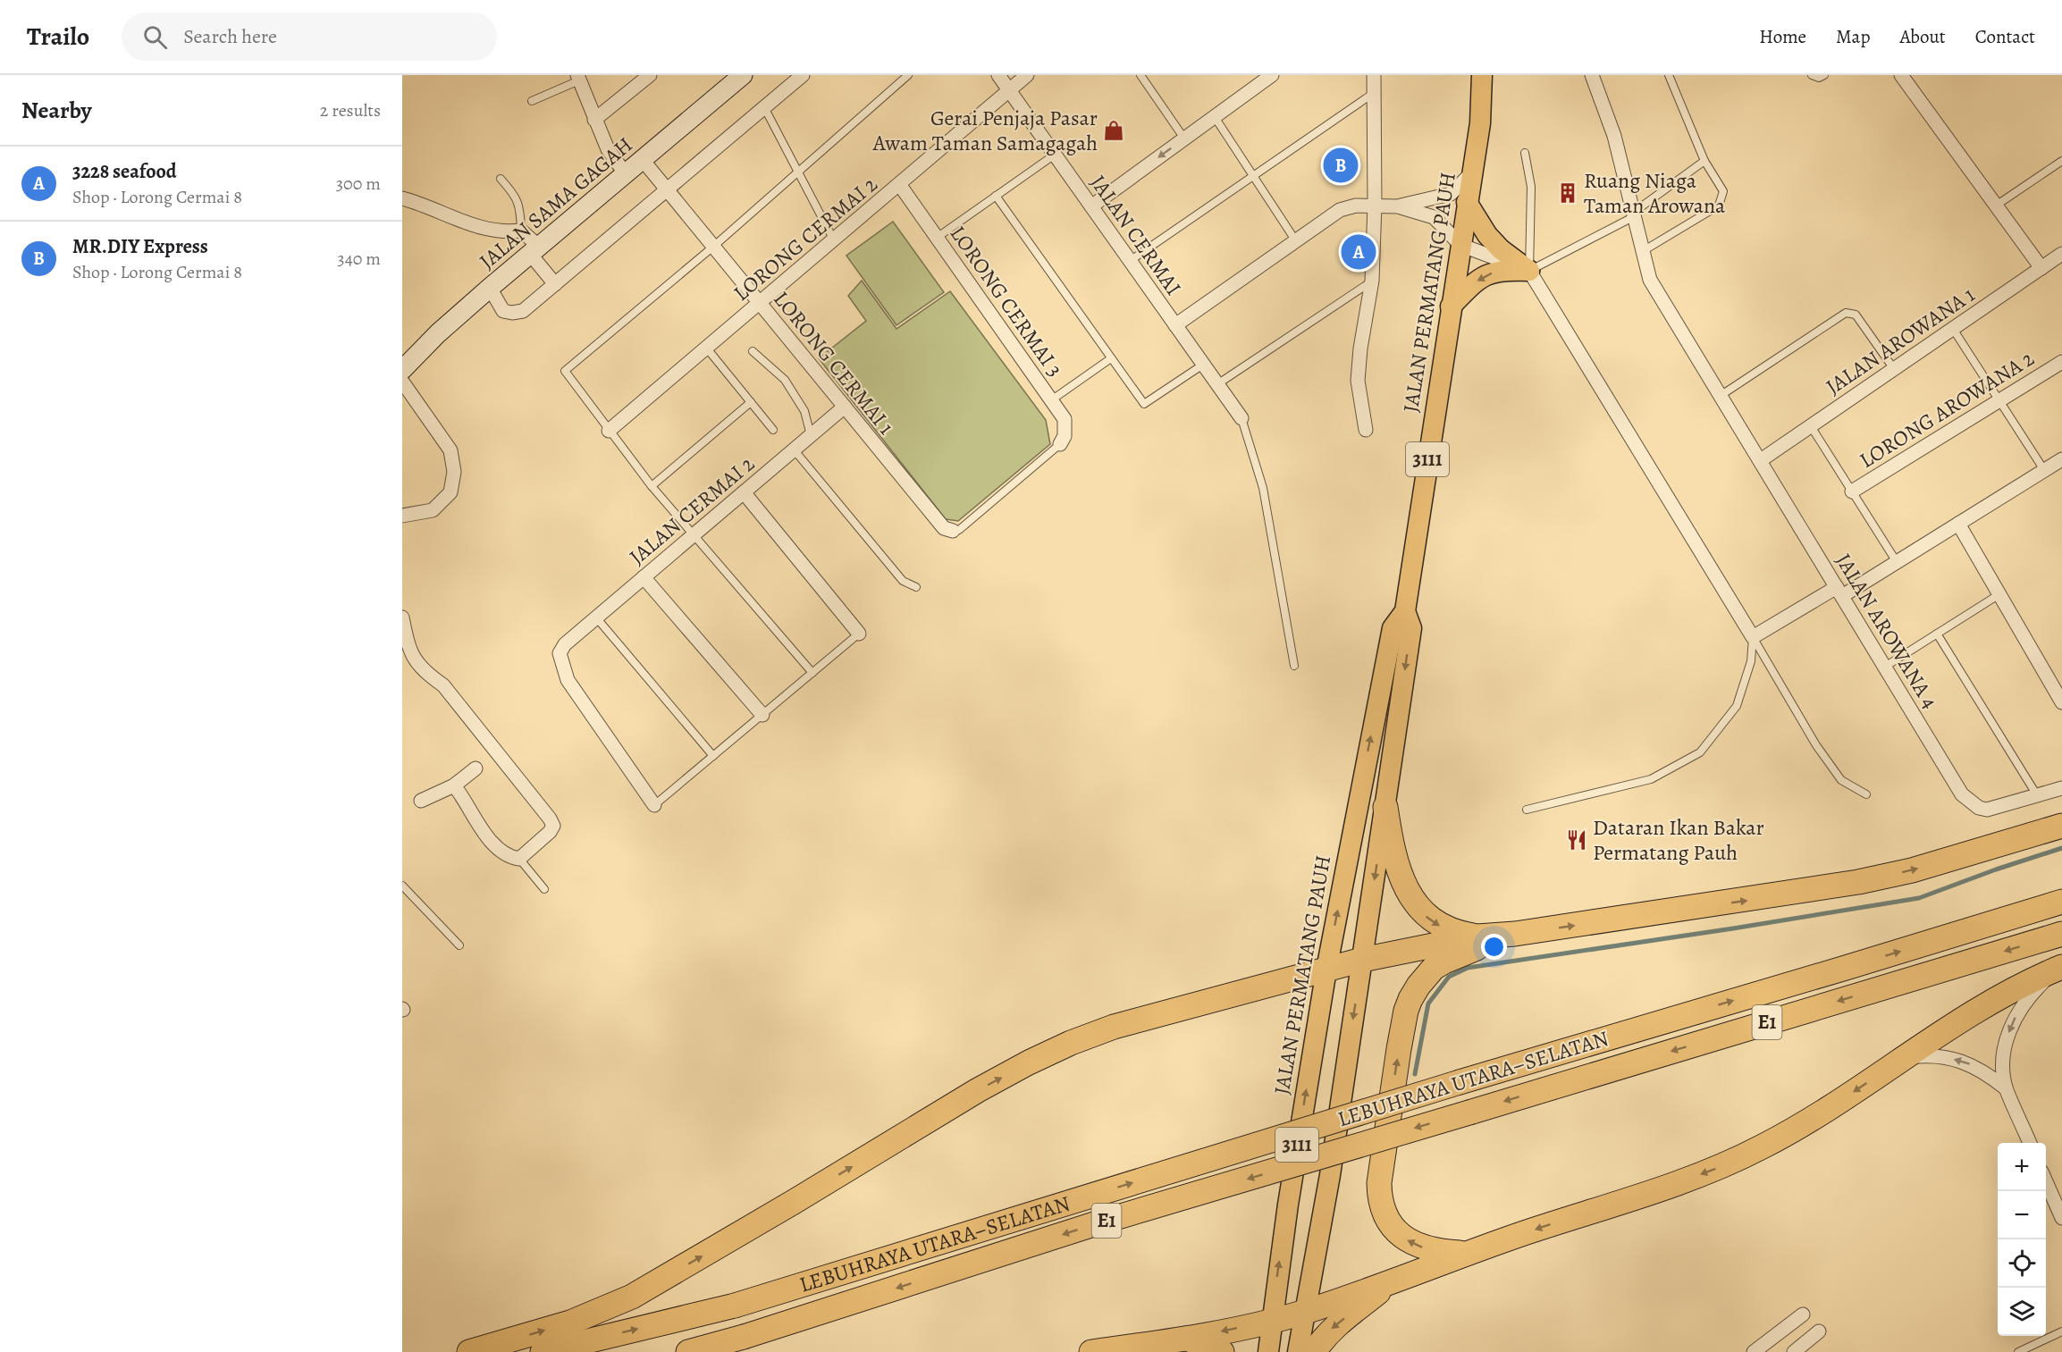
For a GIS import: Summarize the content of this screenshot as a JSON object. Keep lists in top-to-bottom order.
{
  "streets": {
    "highway": ["E1", "LEBUHRAYA UTARA–SELATAN"],
    "main road": ["JALAN PERMATANG PAUH", "3111"],
    "street": [
      "JALAN SAMA GAGAH",
      "JALAN CERMAI",
      "LORONG CERMAI 2",
      "LORONG CERMAI 3",
      "JALAN AROWANA 1",
      "LORONG CERMAI 1",
      "LORONG AROWANA 2",
      "JALAN CERMAI 2",
      "JALAN AROWANA 4"
    ]
  },
  "crossings": [
    ["JALAN SAMA GAGAH", "LORONG CERMAI 1"],
    ["JALAN CERMAI", "LORONG CERMAI 2"],
    ["LORONG CERMAI 2", "LORONG CERMAI 3"],
    ["LORONG CERMAI 2", "LORONG CERMAI 1"],
    ["JALAN AROWANA 1", "JALAN AROWANA 4"],
    ["LORONG CERMAI 1", "JALAN CERMAI 2"]
  ],
  "places": {
    "shop": ["Gerai Penjaja Pasar Awam Taman Samagagah"],
    "building": ["Ruang Niaga Taman Arowana"],
    "restaurant": ["Dataran Ikan Bakar Permatang Pauh"]
  },
  "page": {
    "header": "Trailo",
    "search": "Search here",
    "nav": [
      "Home",
      "Map",
      "About",
      "Contact"
    ],
    "heading": ["Nearby", "2 results"],
    "list": [
      {
        "mark": "A",
        "name": "3228 seafood",
        "note": "Shop · Lorong Cermai 8",
        "value": "300 m"
      },
      {
        "mark": "B",
        "name": "MR.DIY Express",
        "note": "Shop · Lorong Cermai 8",
        "value": "340 m"
      }
    ],
    "pins": ["B", "A"],
    "map_buttons": ["+", "−"]
  }
}
